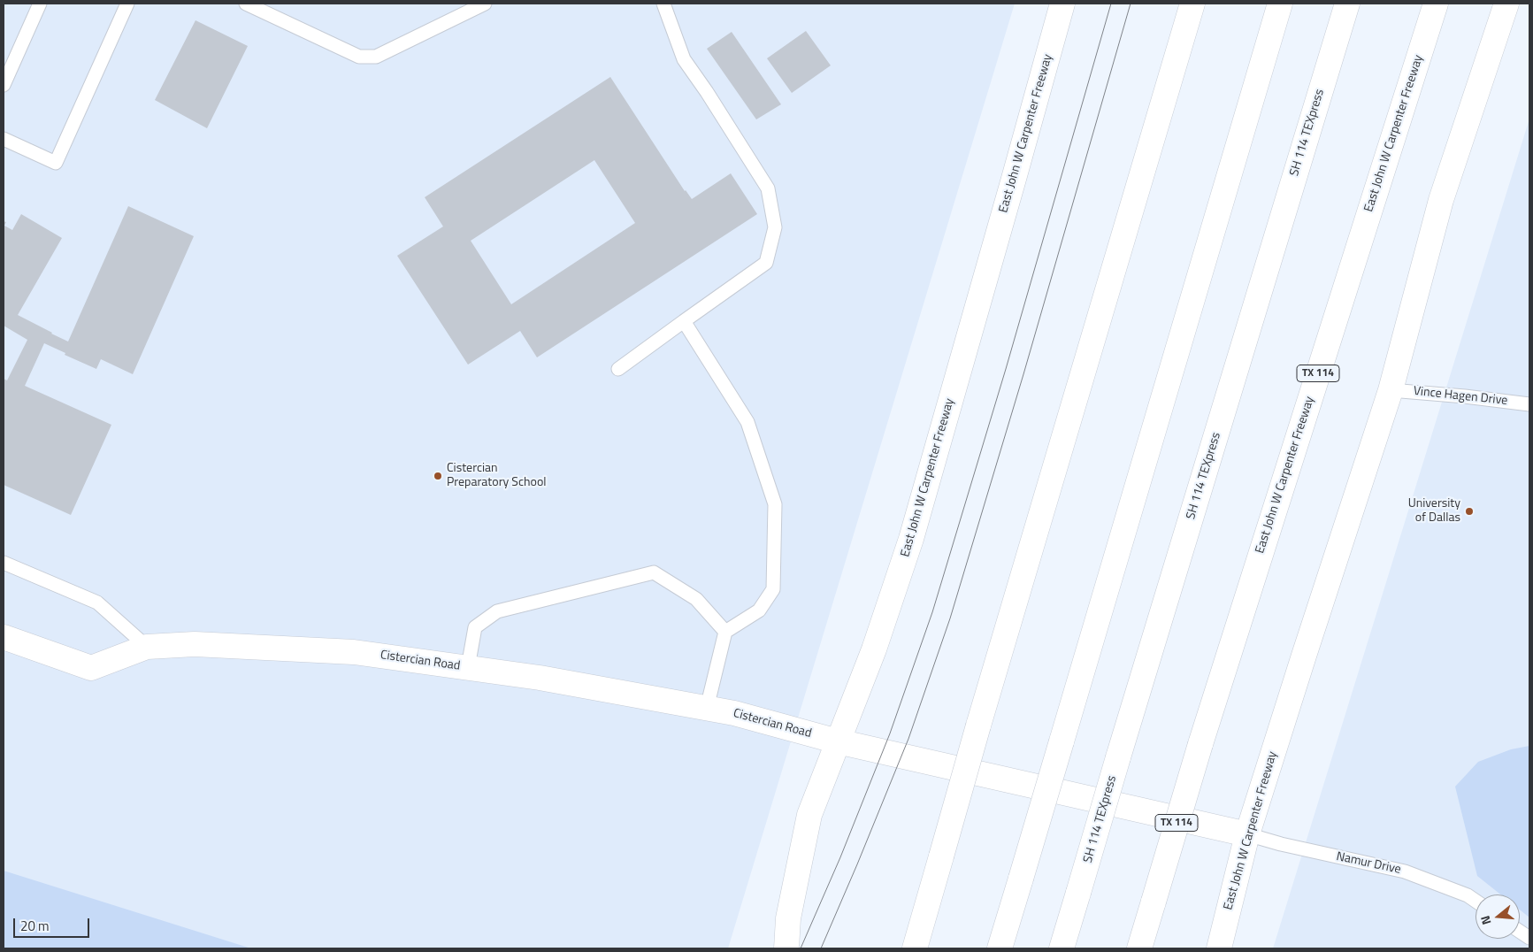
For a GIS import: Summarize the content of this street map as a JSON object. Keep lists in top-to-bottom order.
{
  "streets": {
    "main road": [
      "SH 114 TEXpress",
      "East John W Carpenter Freeway",
      "TX 114",
      "Cistercian Road"
    ],
    "lane": ["Vince Hagen Drive", "Namur Drive"]
  },
  "crossings": [
    ["East John W Carpenter Freeway", "Vince Hagen Drive"],
    ["East John W Carpenter Freeway", "Cistercian Road"],
    ["East John W Carpenter Freeway", "Namur Drive"],
    ["Cistercian Road", "Namur Drive"]
  ],
  "places": ["Cistercian Preparatory School", "University of Dallas"],
  "scale_bar": "20 m",
  "north": "left"
}
